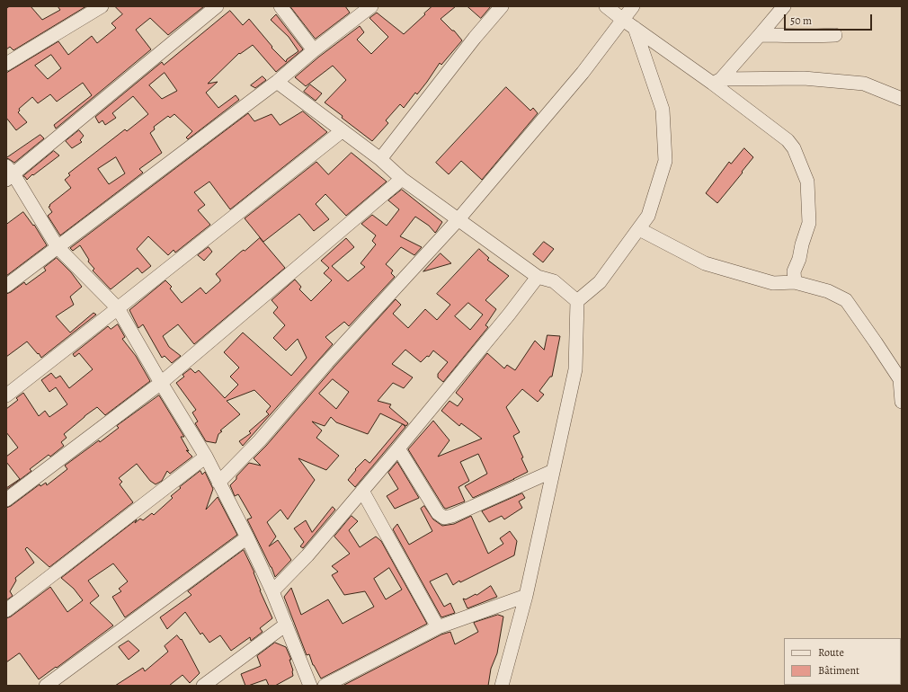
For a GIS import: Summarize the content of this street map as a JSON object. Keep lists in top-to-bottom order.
{
  "legend": ["Route", "Bâtiment"],
  "scale_bar": "50 m"
}
